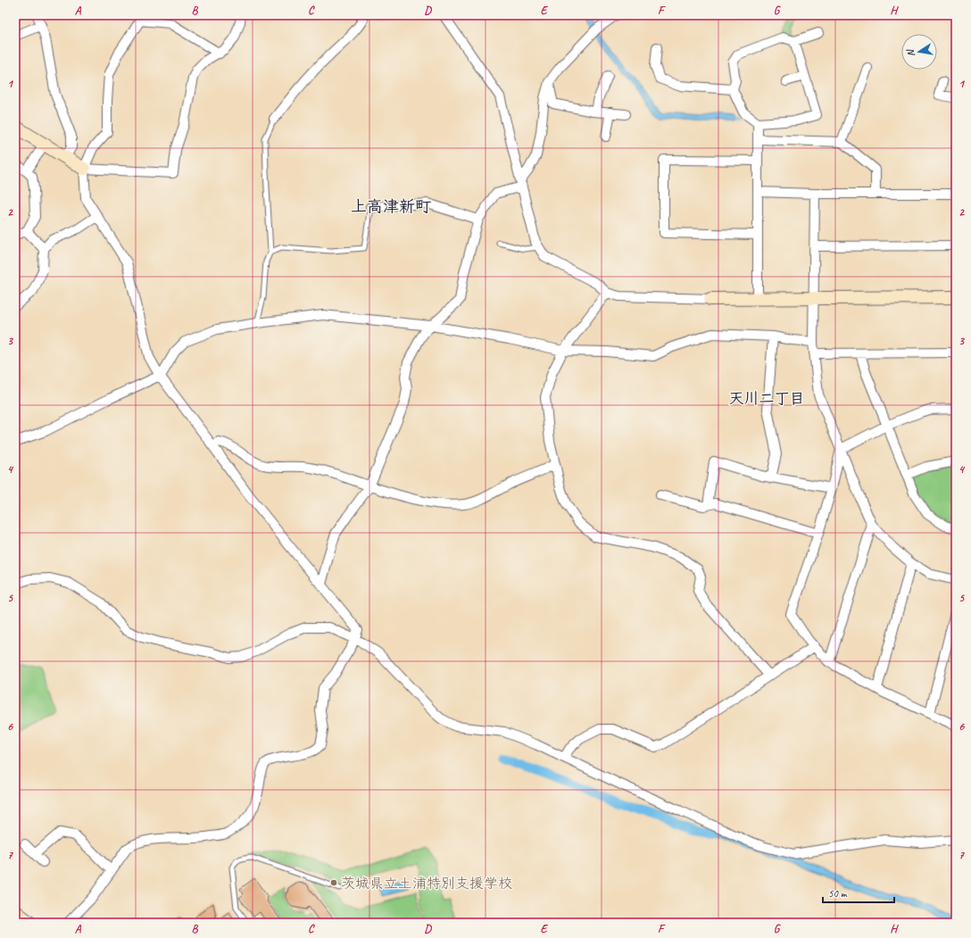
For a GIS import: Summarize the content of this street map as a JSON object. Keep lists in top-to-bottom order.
{
  "districts": ["上高津新町", "天川二丁目"],
  "places": ["茨城県立土浦特別支援学校"],
  "scale_bar": "50 m",
  "north": "left",
  "grid": {
    "columns": [
      "A",
      "B",
      "C",
      "D",
      "E",
      "F",
      "G",
      "H"
    ],
    "rows": [
      "1",
      "2",
      "3",
      "4",
      "5",
      "6",
      "7"
    ]
  }
}
